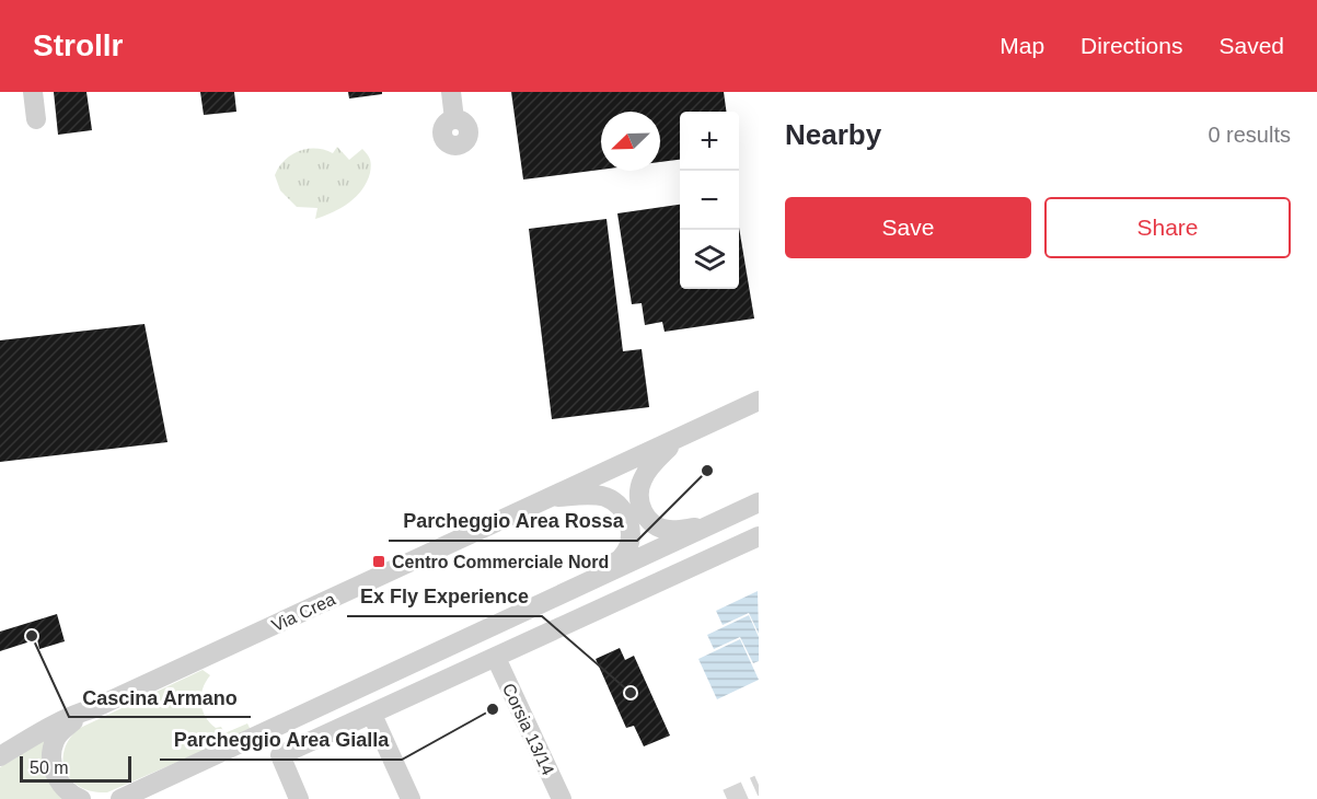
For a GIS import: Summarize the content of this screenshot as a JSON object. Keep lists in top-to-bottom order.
{
  "streets": {
    "street": ["Via Crea", "Corsia 13/14"]
  },
  "places": {
    "other": [
      "Parcheggio Area Rossa",
      "Cascina Armano",
      "Ex Fly Experience",
      "Parcheggio Area Gialla"
    ],
    "transit": ["Centro Commerciale Nord"]
  },
  "scale_bar": "50 m",
  "north": "bottom left",
  "page": {
    "header": "Strollr",
    "nav": ["Map", "Directions", "Saved"],
    "heading": ["Nearby", "0 results"],
    "map_buttons": ["+", "−"],
    "buttons": ["Save", "Share"],
    "scale": "50 m"
  }
}
